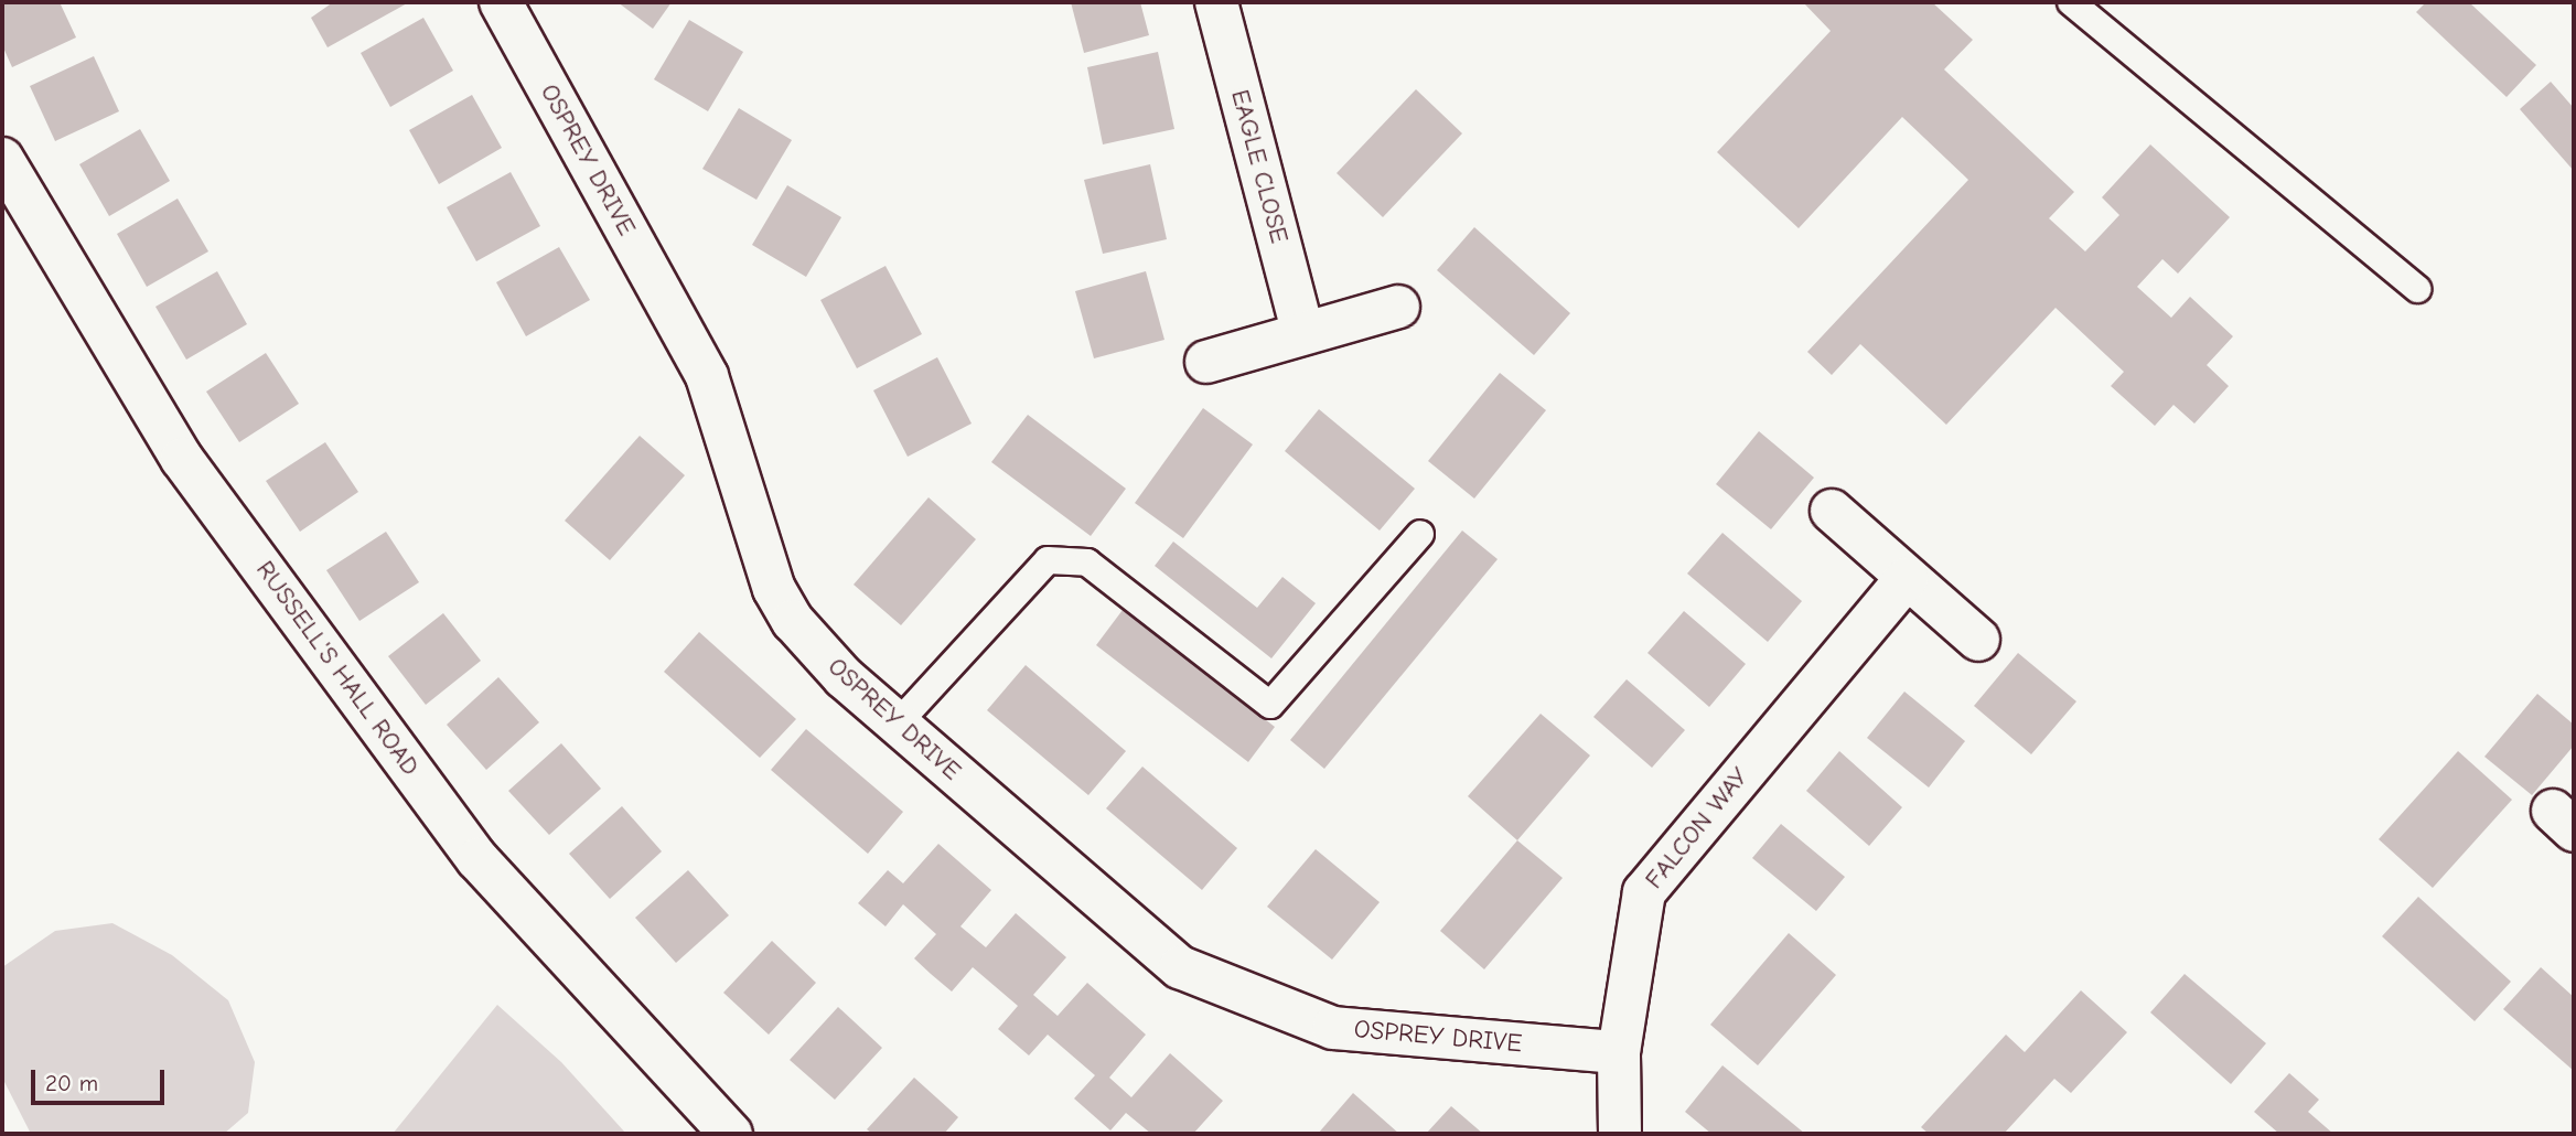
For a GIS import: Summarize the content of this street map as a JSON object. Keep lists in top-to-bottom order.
{
  "streets": {
    "street": [
      "OSPREY DRIVE",
      "EAGLE CLOSE",
      "RUSSELL'S HALL ROAD",
      "FALCON WAY"
    ]
  },
  "crossings": [
    ["OSPREY DRIVE", "FALCON WAY"]
  ],
  "scale_bar": "20 m"
}
